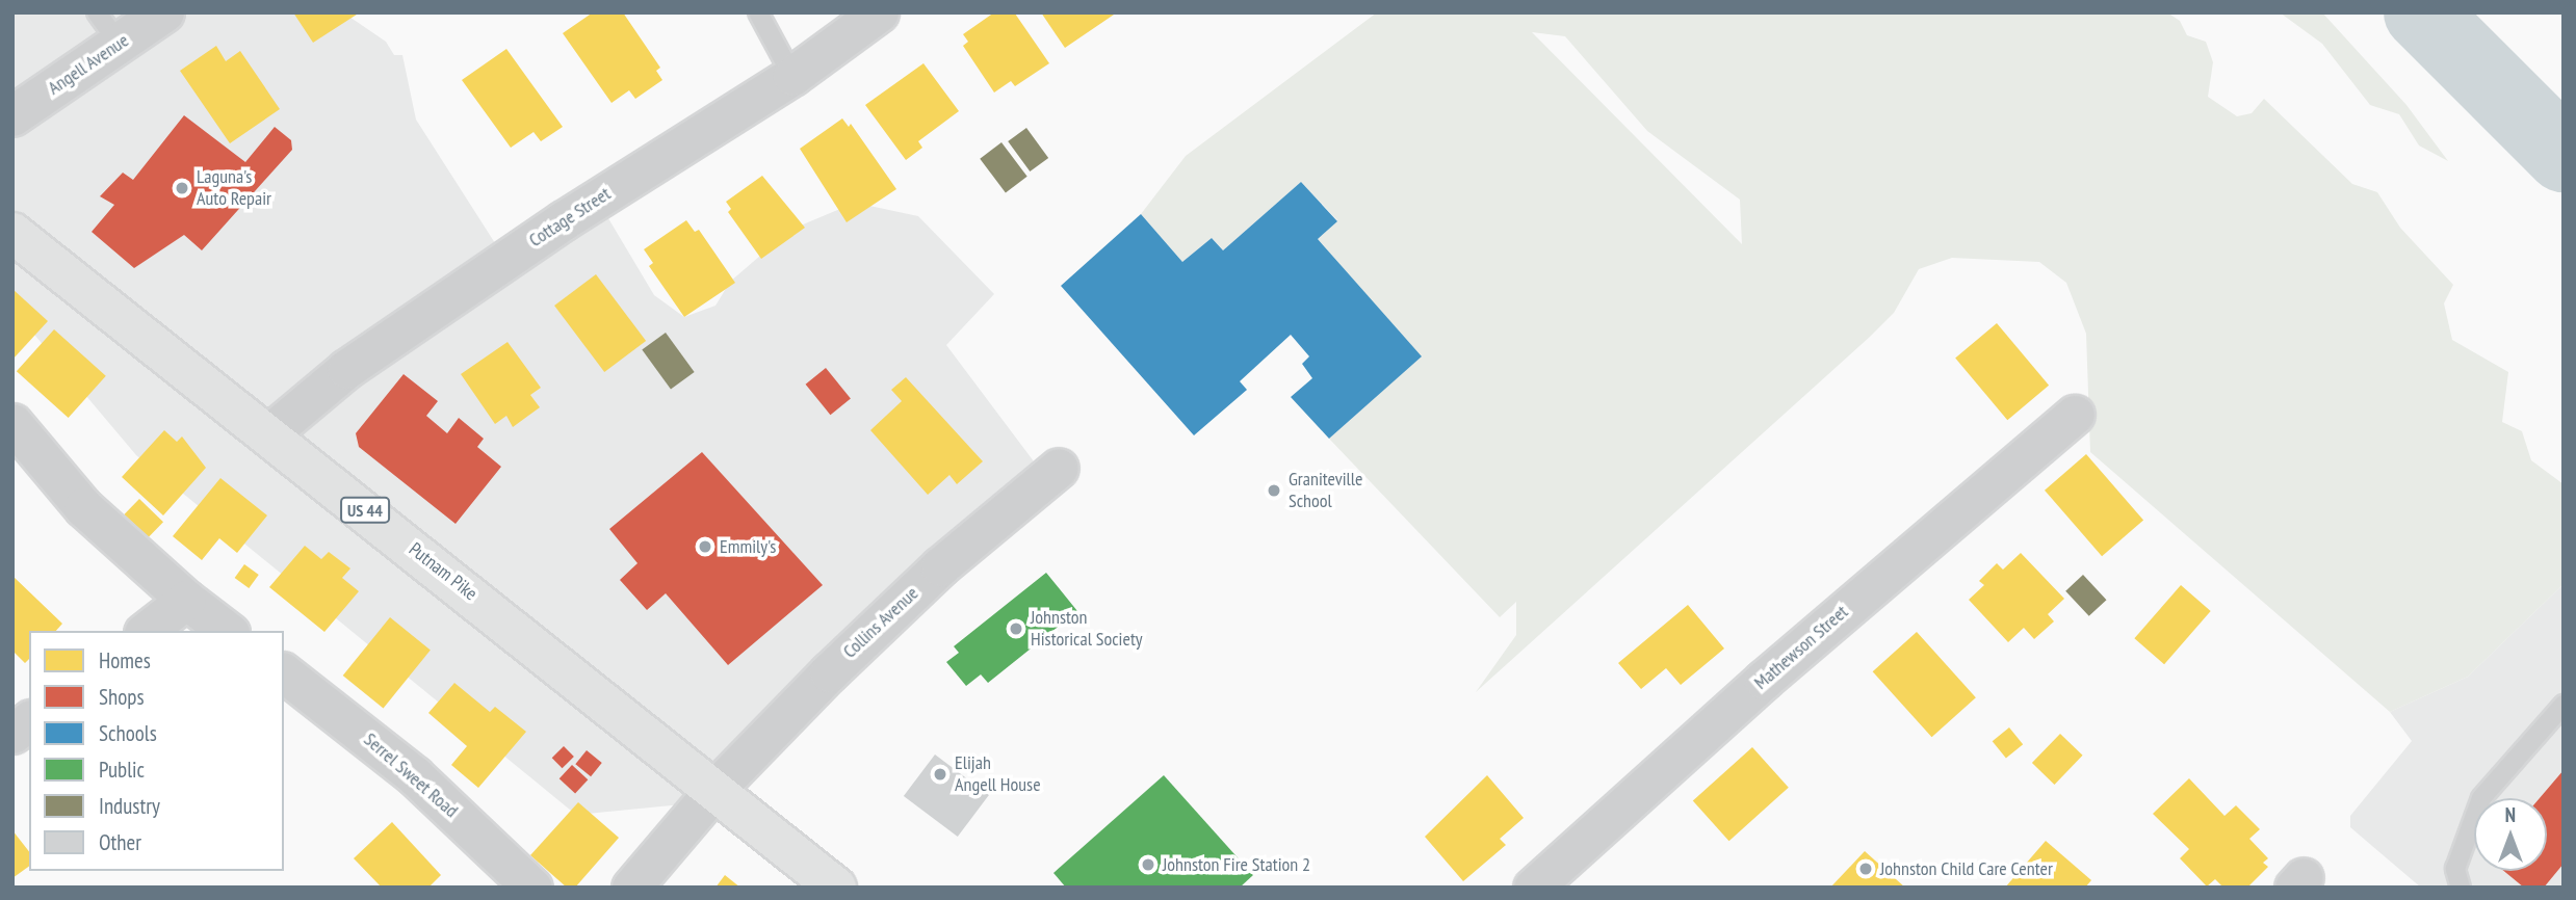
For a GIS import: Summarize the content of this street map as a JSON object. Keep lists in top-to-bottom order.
{
  "streets": {
    "main road": ["US 44", "Putnam Pike"],
    "street": [
      "Angell Avenue",
      "Cottage Street",
      "Collins Avenue",
      "Mathewson Street",
      "Serrel Sweet Road"
    ]
  },
  "crossings": [
    ["Cottage Street", "Putnam Pike"],
    ["Putnam Pike", "Collins Avenue"]
  ],
  "places": [
    "Laguna's Auto Repair",
    "Graniteville School",
    "Emmily's",
    "Johnston Historical Society",
    "Elijah Angell House",
    "Johnston Fire Station 2",
    "Johnston Child Care Center"
  ],
  "legend": [
    "Homes",
    "Shops",
    "Schools",
    "Public",
    "Industry",
    "Other"
  ],
  "north": "top"
}
